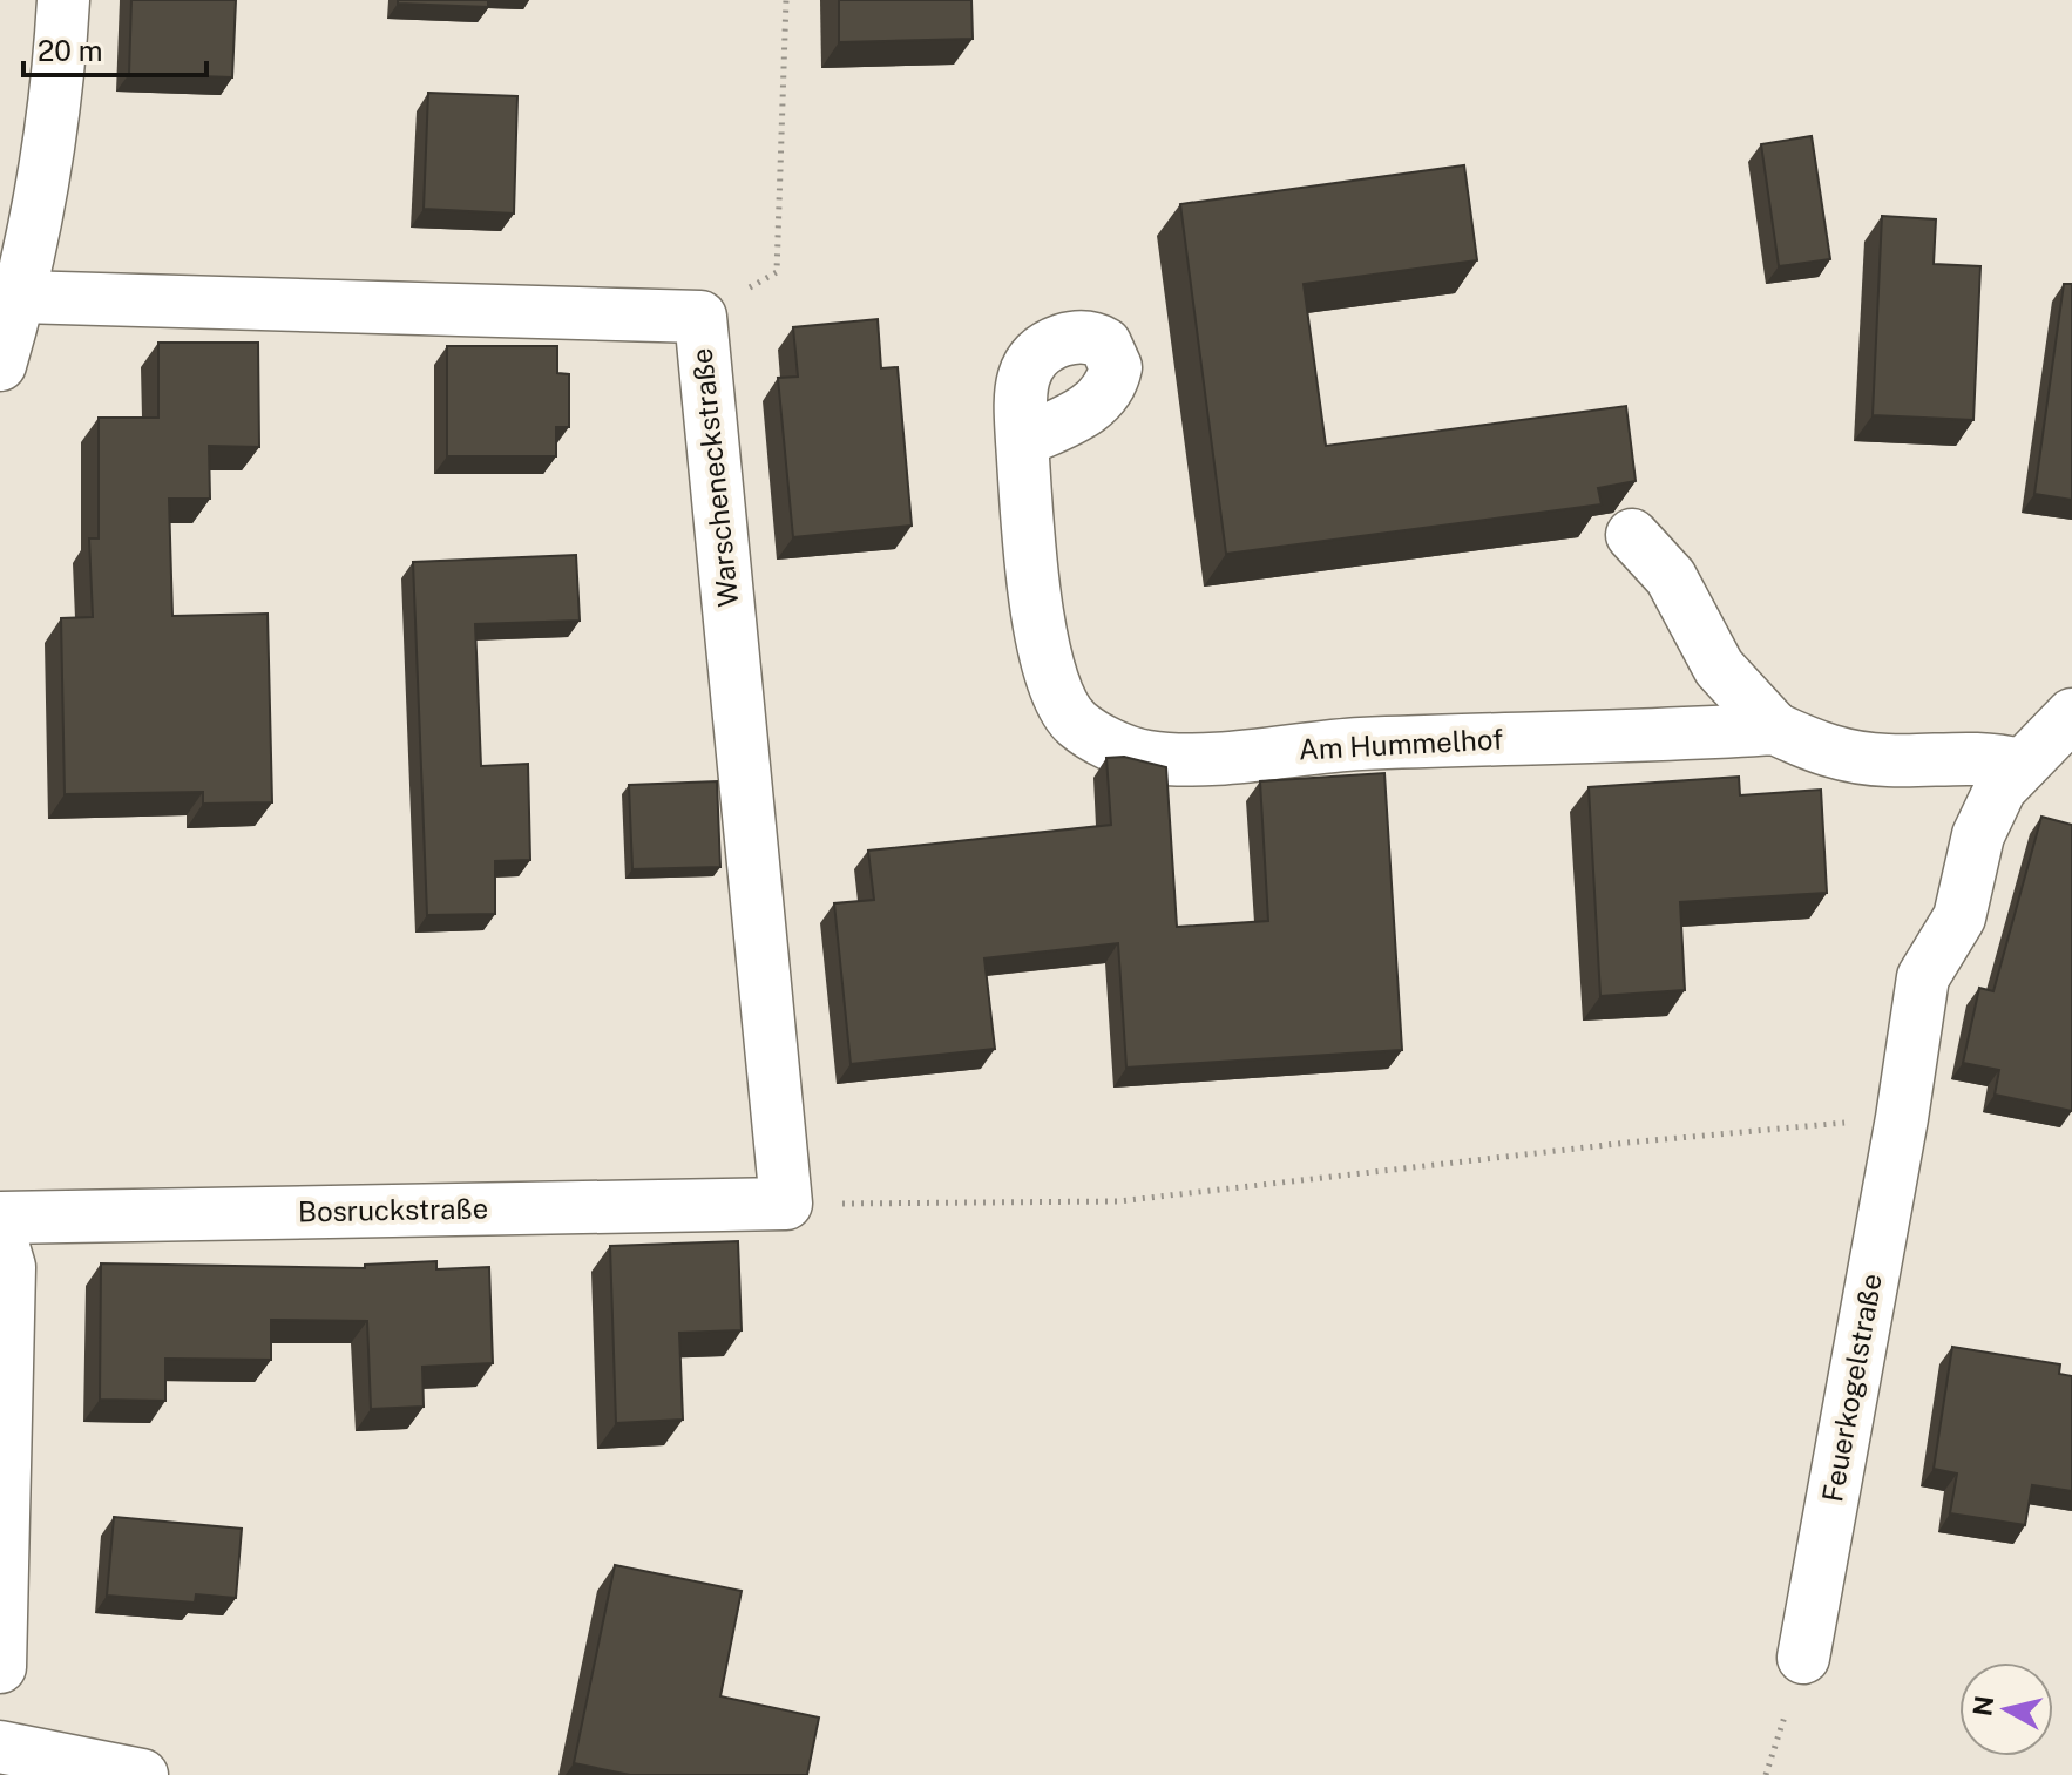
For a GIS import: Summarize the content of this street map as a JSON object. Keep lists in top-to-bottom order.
{
  "streets": {
    "street": [
      "Warscheneckstraße",
      "Am Hummelhof",
      "Bosruckstraße",
      "Feuerkogelstraße"
    ]
  },
  "crossings": [
    ["Warscheneckstraße", "Bosruckstraße"],
    ["Am Hummelhof", "Feuerkogelstraße"]
  ],
  "scale_bar": "20 m",
  "north": "left"
}
